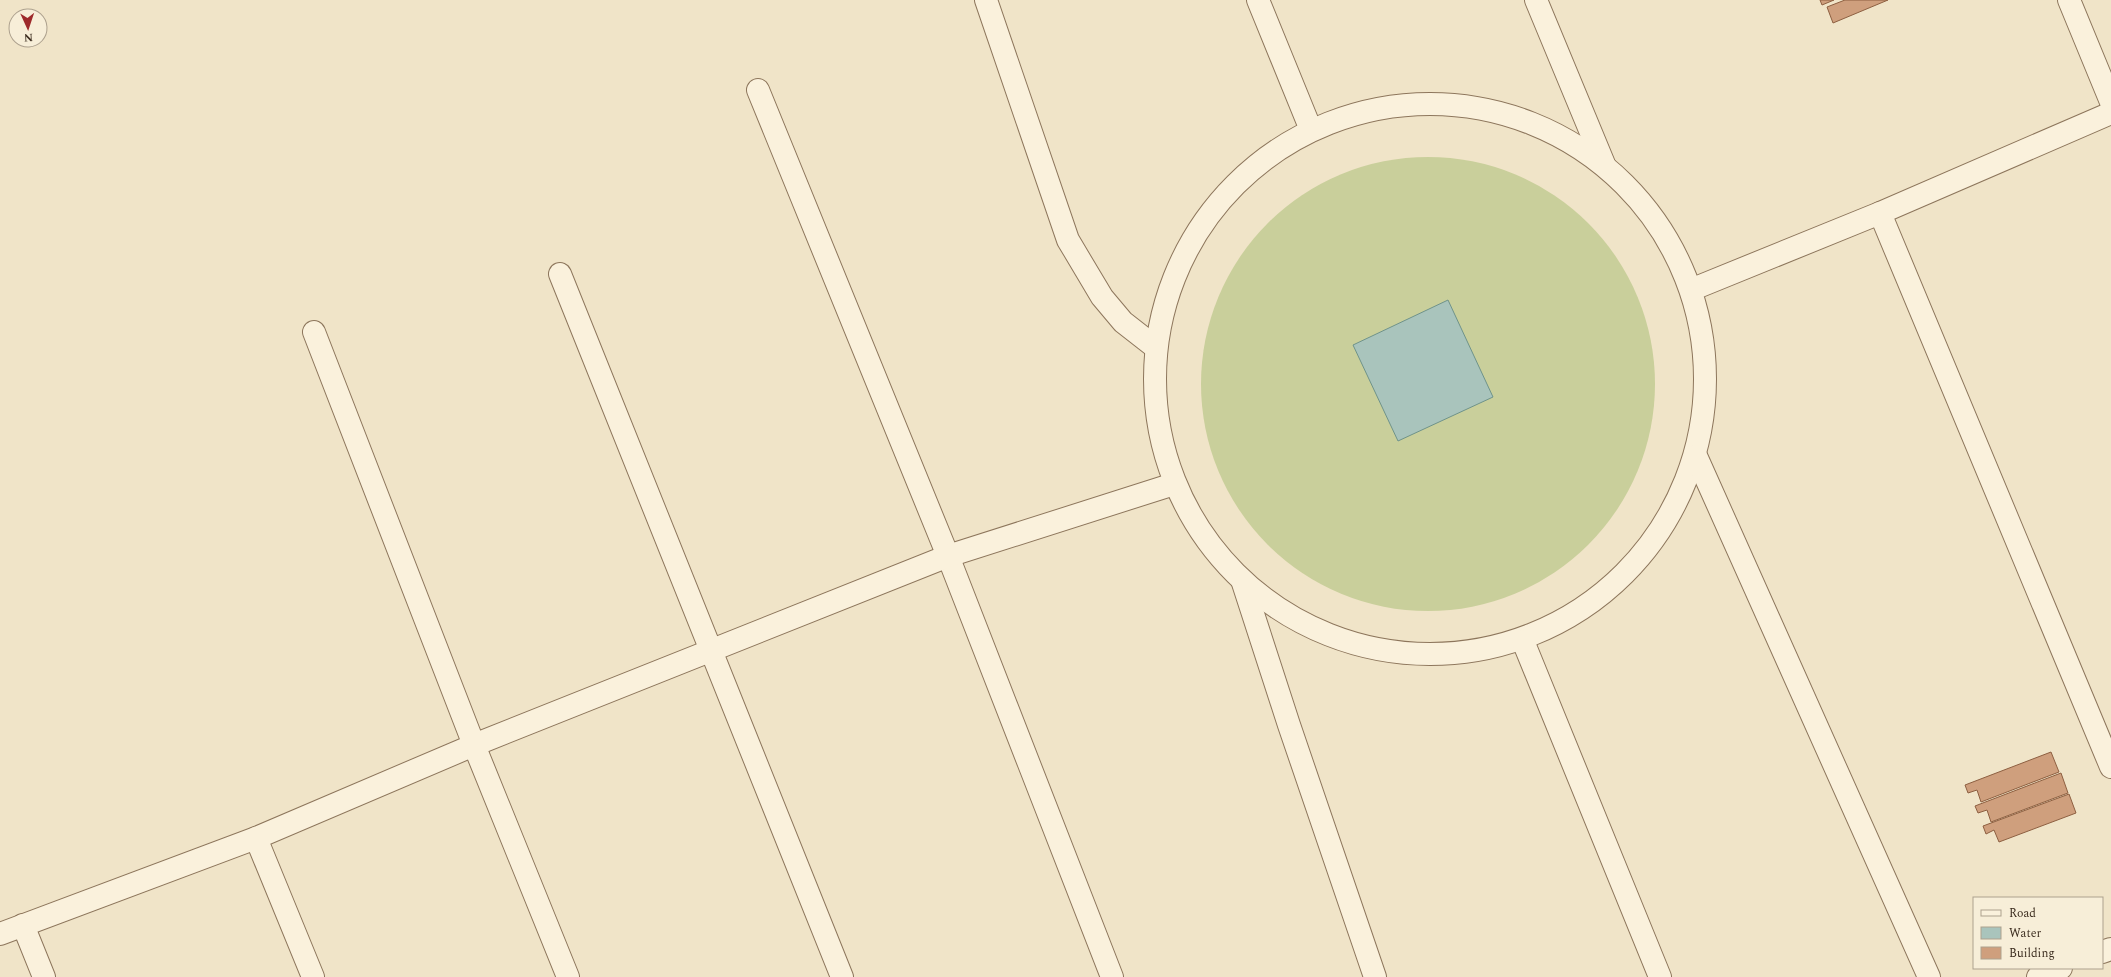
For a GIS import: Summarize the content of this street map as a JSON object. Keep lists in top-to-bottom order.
{
  "legend": ["Road", "Water", "Building"],
  "north": "bottom"
}
